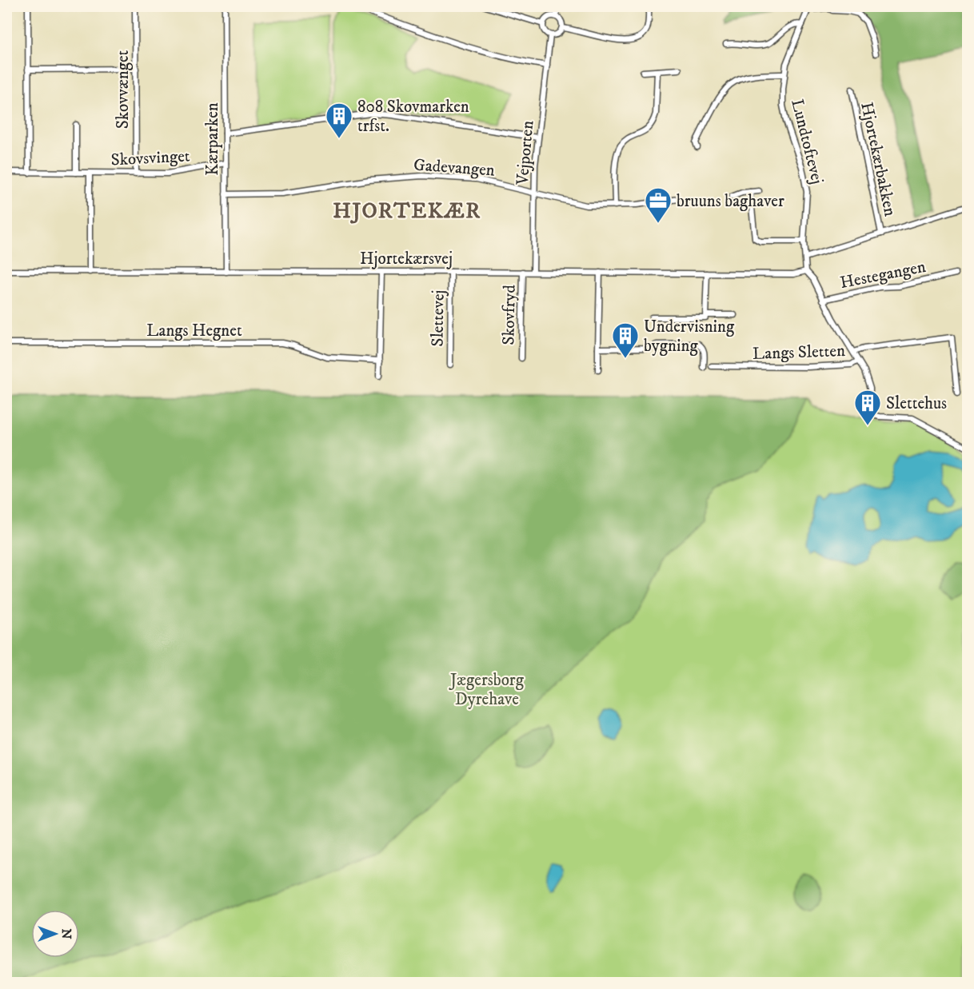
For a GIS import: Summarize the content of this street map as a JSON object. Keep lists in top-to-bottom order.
{
  "streets": {
    "street": [
      "Skovvænget",
      "Kærparken",
      "Lundtoftevej",
      "Vejporten",
      "Skovsvinget",
      "Hjortekærbakken",
      "Gadevangen",
      "Hjortekærsvej",
      "Hestegangen",
      "Skovfryd",
      "Slettevej",
      "Langs Hegnet",
      "Langs Sletten"
    ]
  },
  "crossings": [
    ["Skovvænget", "Skovsvinget"],
    ["Kærparken", "Skovsvinget"],
    ["Kærparken", "Gadevangen"],
    ["Kærparken", "Hjortekærsvej"],
    ["Lundtoftevej", "Hjortekærbakken"],
    ["Lundtoftevej", "Hjortekærsvej"],
    ["Lundtoftevej", "Hestegangen"],
    ["Lundtoftevej", "Langs Sletten"],
    ["Vejporten", "Gadevangen"],
    ["Vejporten", "Hjortekærsvej"],
    ["Hjortekærsvej", "Skovfryd"],
    ["Hjortekærsvej", "Slettevej"]
  ],
  "districts": ["HJORTEKÆR"],
  "parks": ["Jægersborg Dyrehave"],
  "places": {
    "building": ["808 Skovmarken trfst.", "Undervisning bygning", "Slettehus"],
    "office": ["bruuns baghaver"]
  },
  "north": "right"
}
